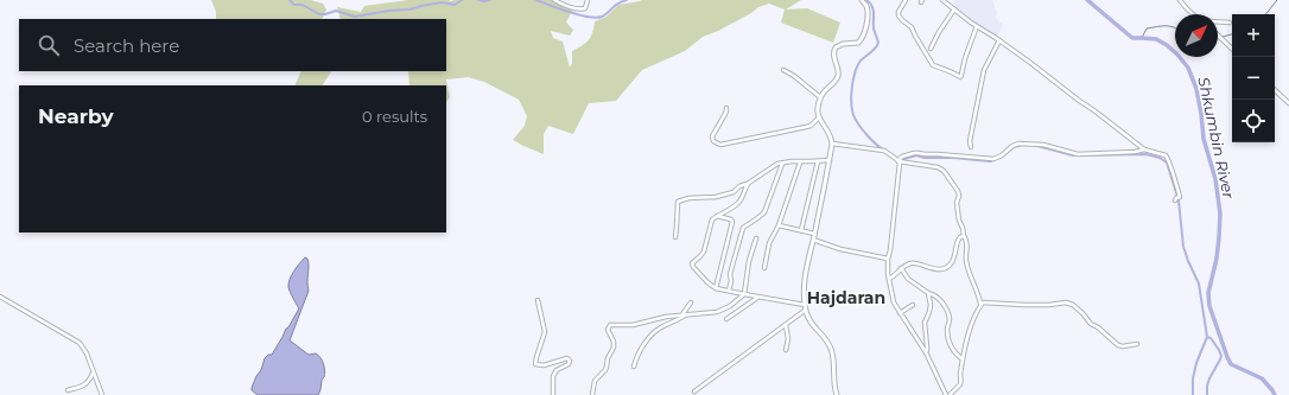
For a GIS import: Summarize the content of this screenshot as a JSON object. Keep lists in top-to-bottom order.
{
  "districts": ["Hajdaran"],
  "water": ["Shkumbin River"],
  "north": "top right",
  "page": {
    "map_buttons": ["+", "−"],
    "search": "Search here",
    "heading": ["Nearby", "0 results"]
  }
}
